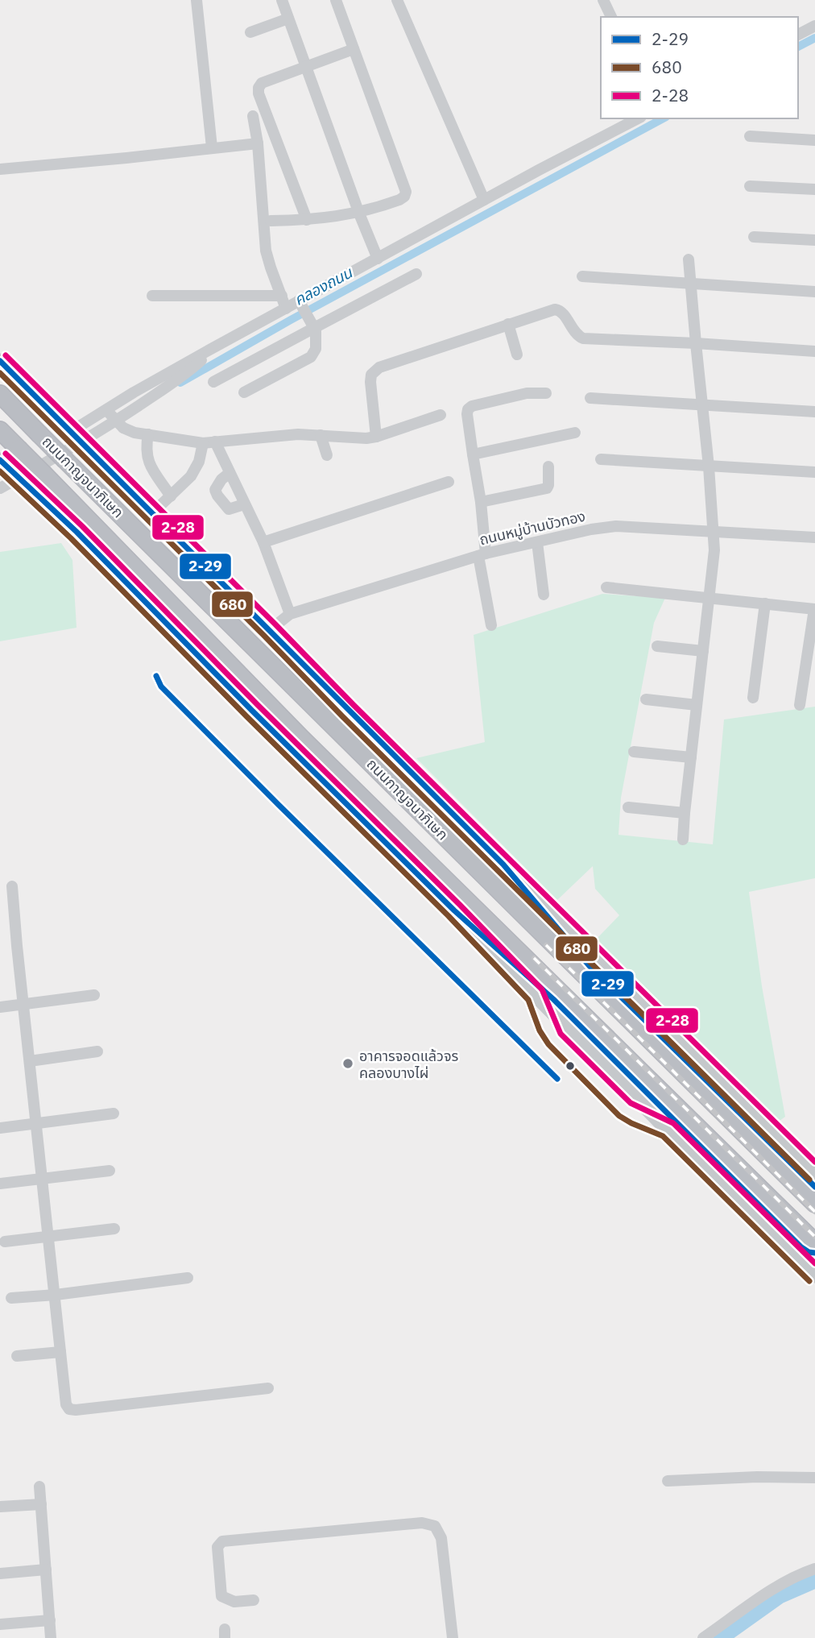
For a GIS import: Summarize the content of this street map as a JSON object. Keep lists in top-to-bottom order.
{
  "streets": {
    "highway": ["ถนนกาญจนาภิเษก"],
    "street": ["ถนนหมู่บ้านบัวทอง"]
  },
  "water": ["คลองถนน"],
  "places": ["อาคารจอดแล้วจร คลองบางไผ่"],
  "lines": ["transit line 2-28", "transit line 2-29", "transit line 680"],
  "legend": ["2-29", "680", "2-28"]
}
